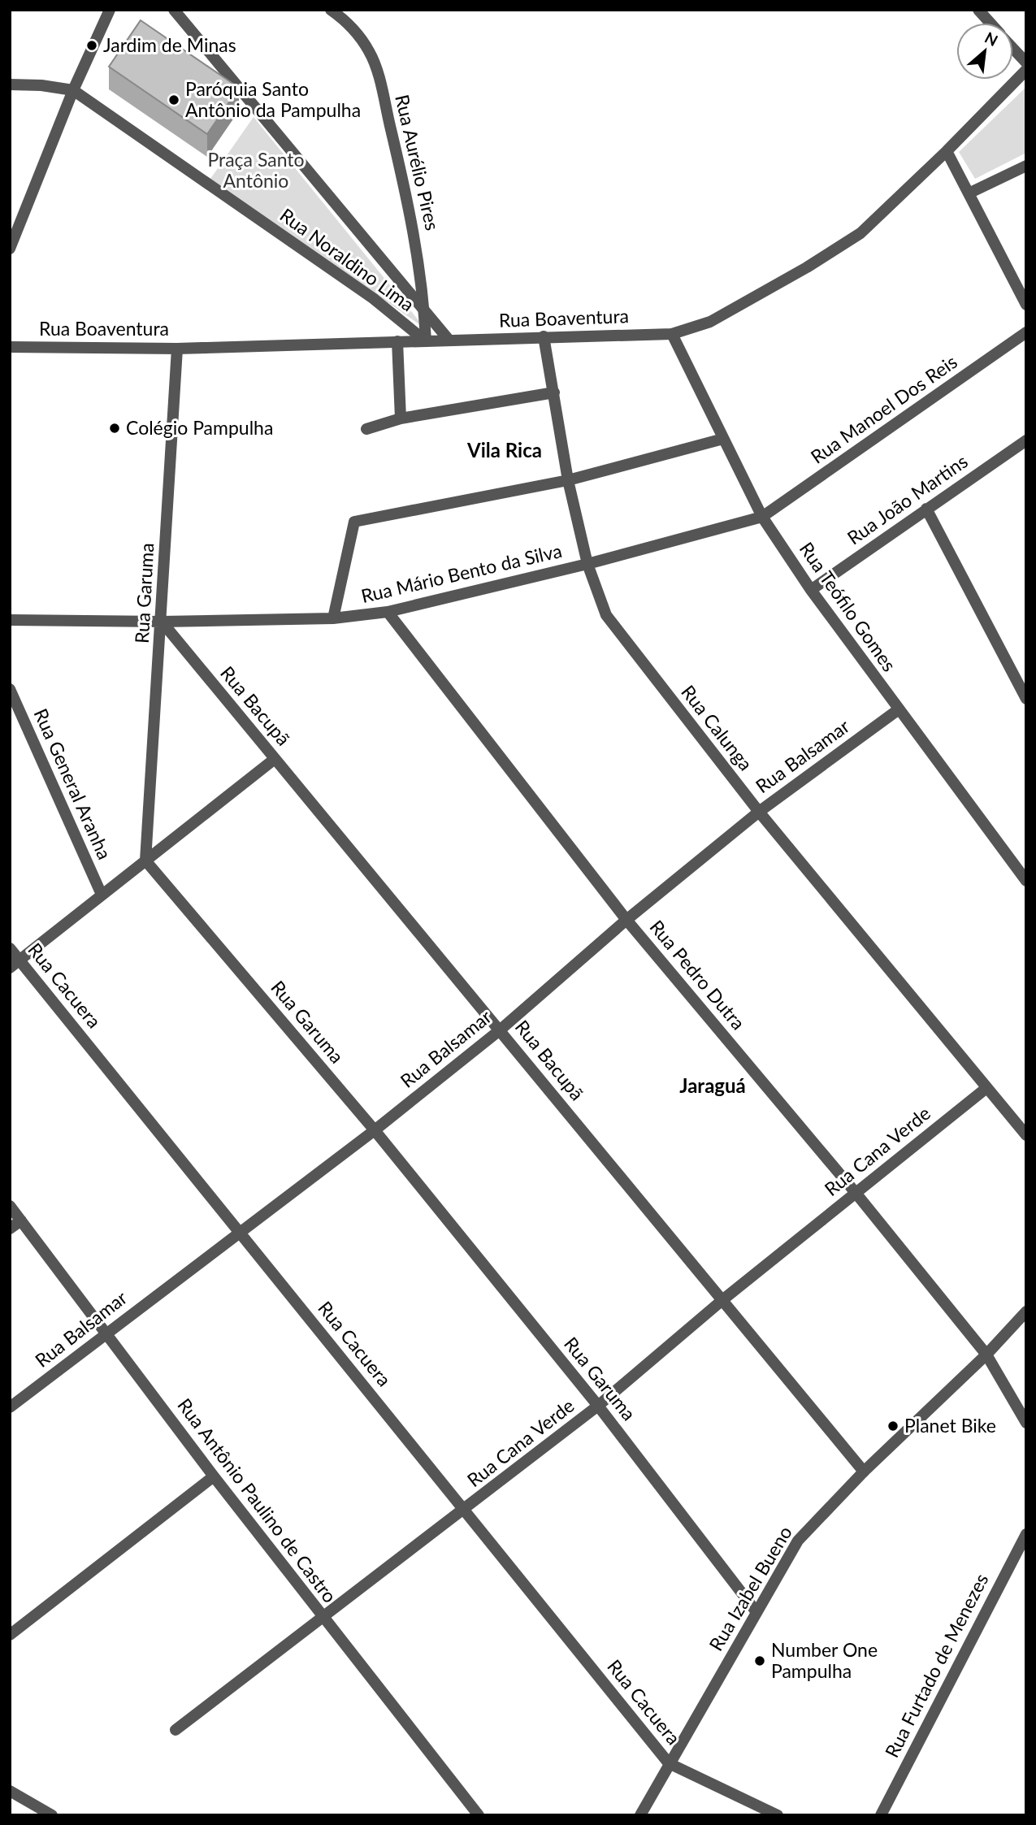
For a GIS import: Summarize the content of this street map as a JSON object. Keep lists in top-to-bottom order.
{
  "streets": {
    "street": [
      "Rua Aurélio Pires",
      "Rua Noraldino Lima",
      "Rua Boaventura",
      "Rua Manoel Dos Reis",
      "Rua João Martins",
      "Rua Mário Bento da Silva",
      "Rua Garuma",
      "Rua Teófilo Gomes",
      "Rua Bacupã",
      "Rua Calunga",
      "Rua Balsamar",
      "Rua General Aranha",
      "Rua Pedro Dutra",
      "Rua Cacuera",
      "Rua Cana Verde",
      "Rua Antônio Paulino de Castro",
      "Rua Izabel Bueno",
      "Rua Furtado de Menezes"
    ]
  },
  "crossings": [
    ["Rua Aurélio Pires", "Rua Noraldino Lima"],
    ["Rua Aurélio Pires", "Rua Boaventura"],
    ["Rua Noraldino Lima", "Rua Boaventura"],
    ["Rua Boaventura", "Rua Garuma"],
    ["Rua Boaventura", "Rua Teófilo Gomes"],
    ["Rua Boaventura", "Rua Calunga"],
    ["Rua Manoel Dos Reis", "Rua Mário Bento da Silva"],
    ["Rua Manoel Dos Reis", "Rua Teófilo Gomes"],
    ["Rua João Martins", "Rua Teófilo Gomes"],
    ["Rua Mário Bento da Silva", "Rua Garuma"],
    ["Rua Mário Bento da Silva", "Rua Teófilo Gomes"],
    ["Rua Mário Bento da Silva", "Rua Bacupã"],
    ["Rua Mário Bento da Silva", "Rua Calunga"],
    ["Rua Mário Bento da Silva", "Rua Pedro Dutra"],
    ["Rua Garuma", "Rua Bacupã"],
    ["Rua Garuma", "Rua Balsamar"],
    ["Rua Garuma", "Rua Cana Verde"],
    ["Rua Garuma", "Rua Izabel Bueno"],
    ["Rua Teófilo Gomes", "Rua Balsamar"],
    ["Rua Bacupã", "Rua Balsamar"],
    ["Rua Bacupã", "Rua Cana Verde"],
    ["Rua Bacupã", "Rua Izabel Bueno"],
    ["Rua Calunga", "Rua Balsamar"],
    ["Rua Calunga", "Rua Cana Verde"],
    ["Rua Balsamar", "Rua Pedro Dutra"],
    ["Rua Balsamar", "Rua Cacuera"],
    ["Rua Balsamar", "Rua Antônio Paulino de Castro"],
    ["Rua Pedro Dutra", "Rua Cana Verde"],
    ["Rua Pedro Dutra", "Rua Izabel Bueno"],
    ["Rua Cacuera", "Rua Cana Verde"],
    ["Rua Cacuera", "Rua Izabel Bueno"],
    ["Rua Cana Verde", "Rua Antônio Paulino de Castro"]
  ],
  "districts": ["Vila Rica", "Jaraguá"],
  "parks": ["Praça Santo Antônio"],
  "places": [
    "Jardim de Minas",
    "Paróquia Santo Antônio da Pampulha",
    "Colégio Pampulha",
    "Planet Bike",
    "Number One Pampulha"
  ],
  "north": "top right"
}
